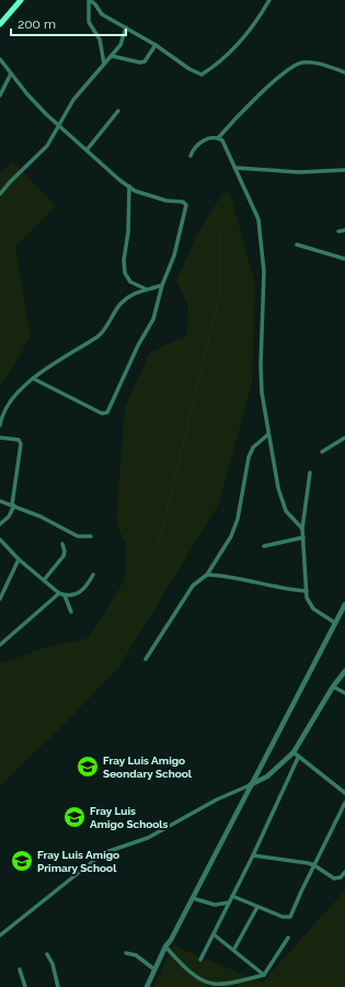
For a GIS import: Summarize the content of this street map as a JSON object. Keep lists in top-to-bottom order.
{
  "places": {
    "school or university": ["Fray Luis Amigo Seondary School", "Fray Luis Amigo Schools", "Fray Luis Amigo Primary School"]
  },
  "scale_bar": "200 m"
}
